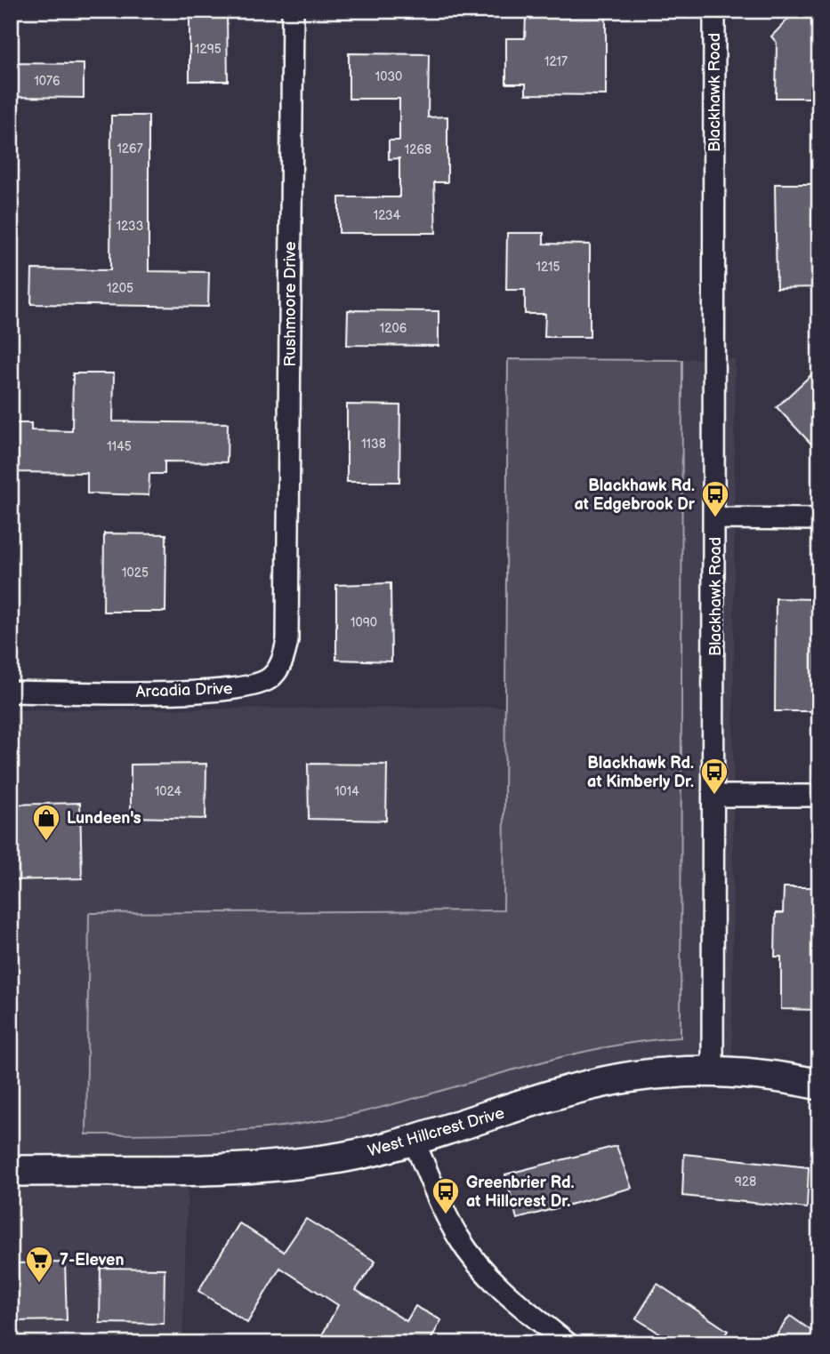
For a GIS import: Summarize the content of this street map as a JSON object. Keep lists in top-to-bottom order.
{
  "streets": {
    "street": [
      "Blackhawk Road",
      "Rushmoore Drive",
      "Arcadia Drive",
      "West Hillcrest Drive"
    ]
  },
  "crossings": [
    ["Blackhawk Road", "West Hillcrest Drive"],
    ["Rushmoore Drive", "Arcadia Drive"]
  ],
  "places": {
    "bus stop": ["Blackhawk Rd. at Edgebrook Dr", "Blackhawk Rd. at Kimberly Dr.", "Greenbrier Rd. at Hillcrest Dr."],
    "shop": ["Lundeen's"],
    "supermarket": ["7-Eleven"]
  },
  "house_numbers": [
    "1295",
    "1217",
    "1030",
    "1076",
    "1267",
    "1268",
    "1234",
    "1233",
    "1215",
    "1205",
    "1206",
    "1138",
    "1145",
    "1025",
    "1090",
    "1024",
    "1014",
    "928"
  ]
}
